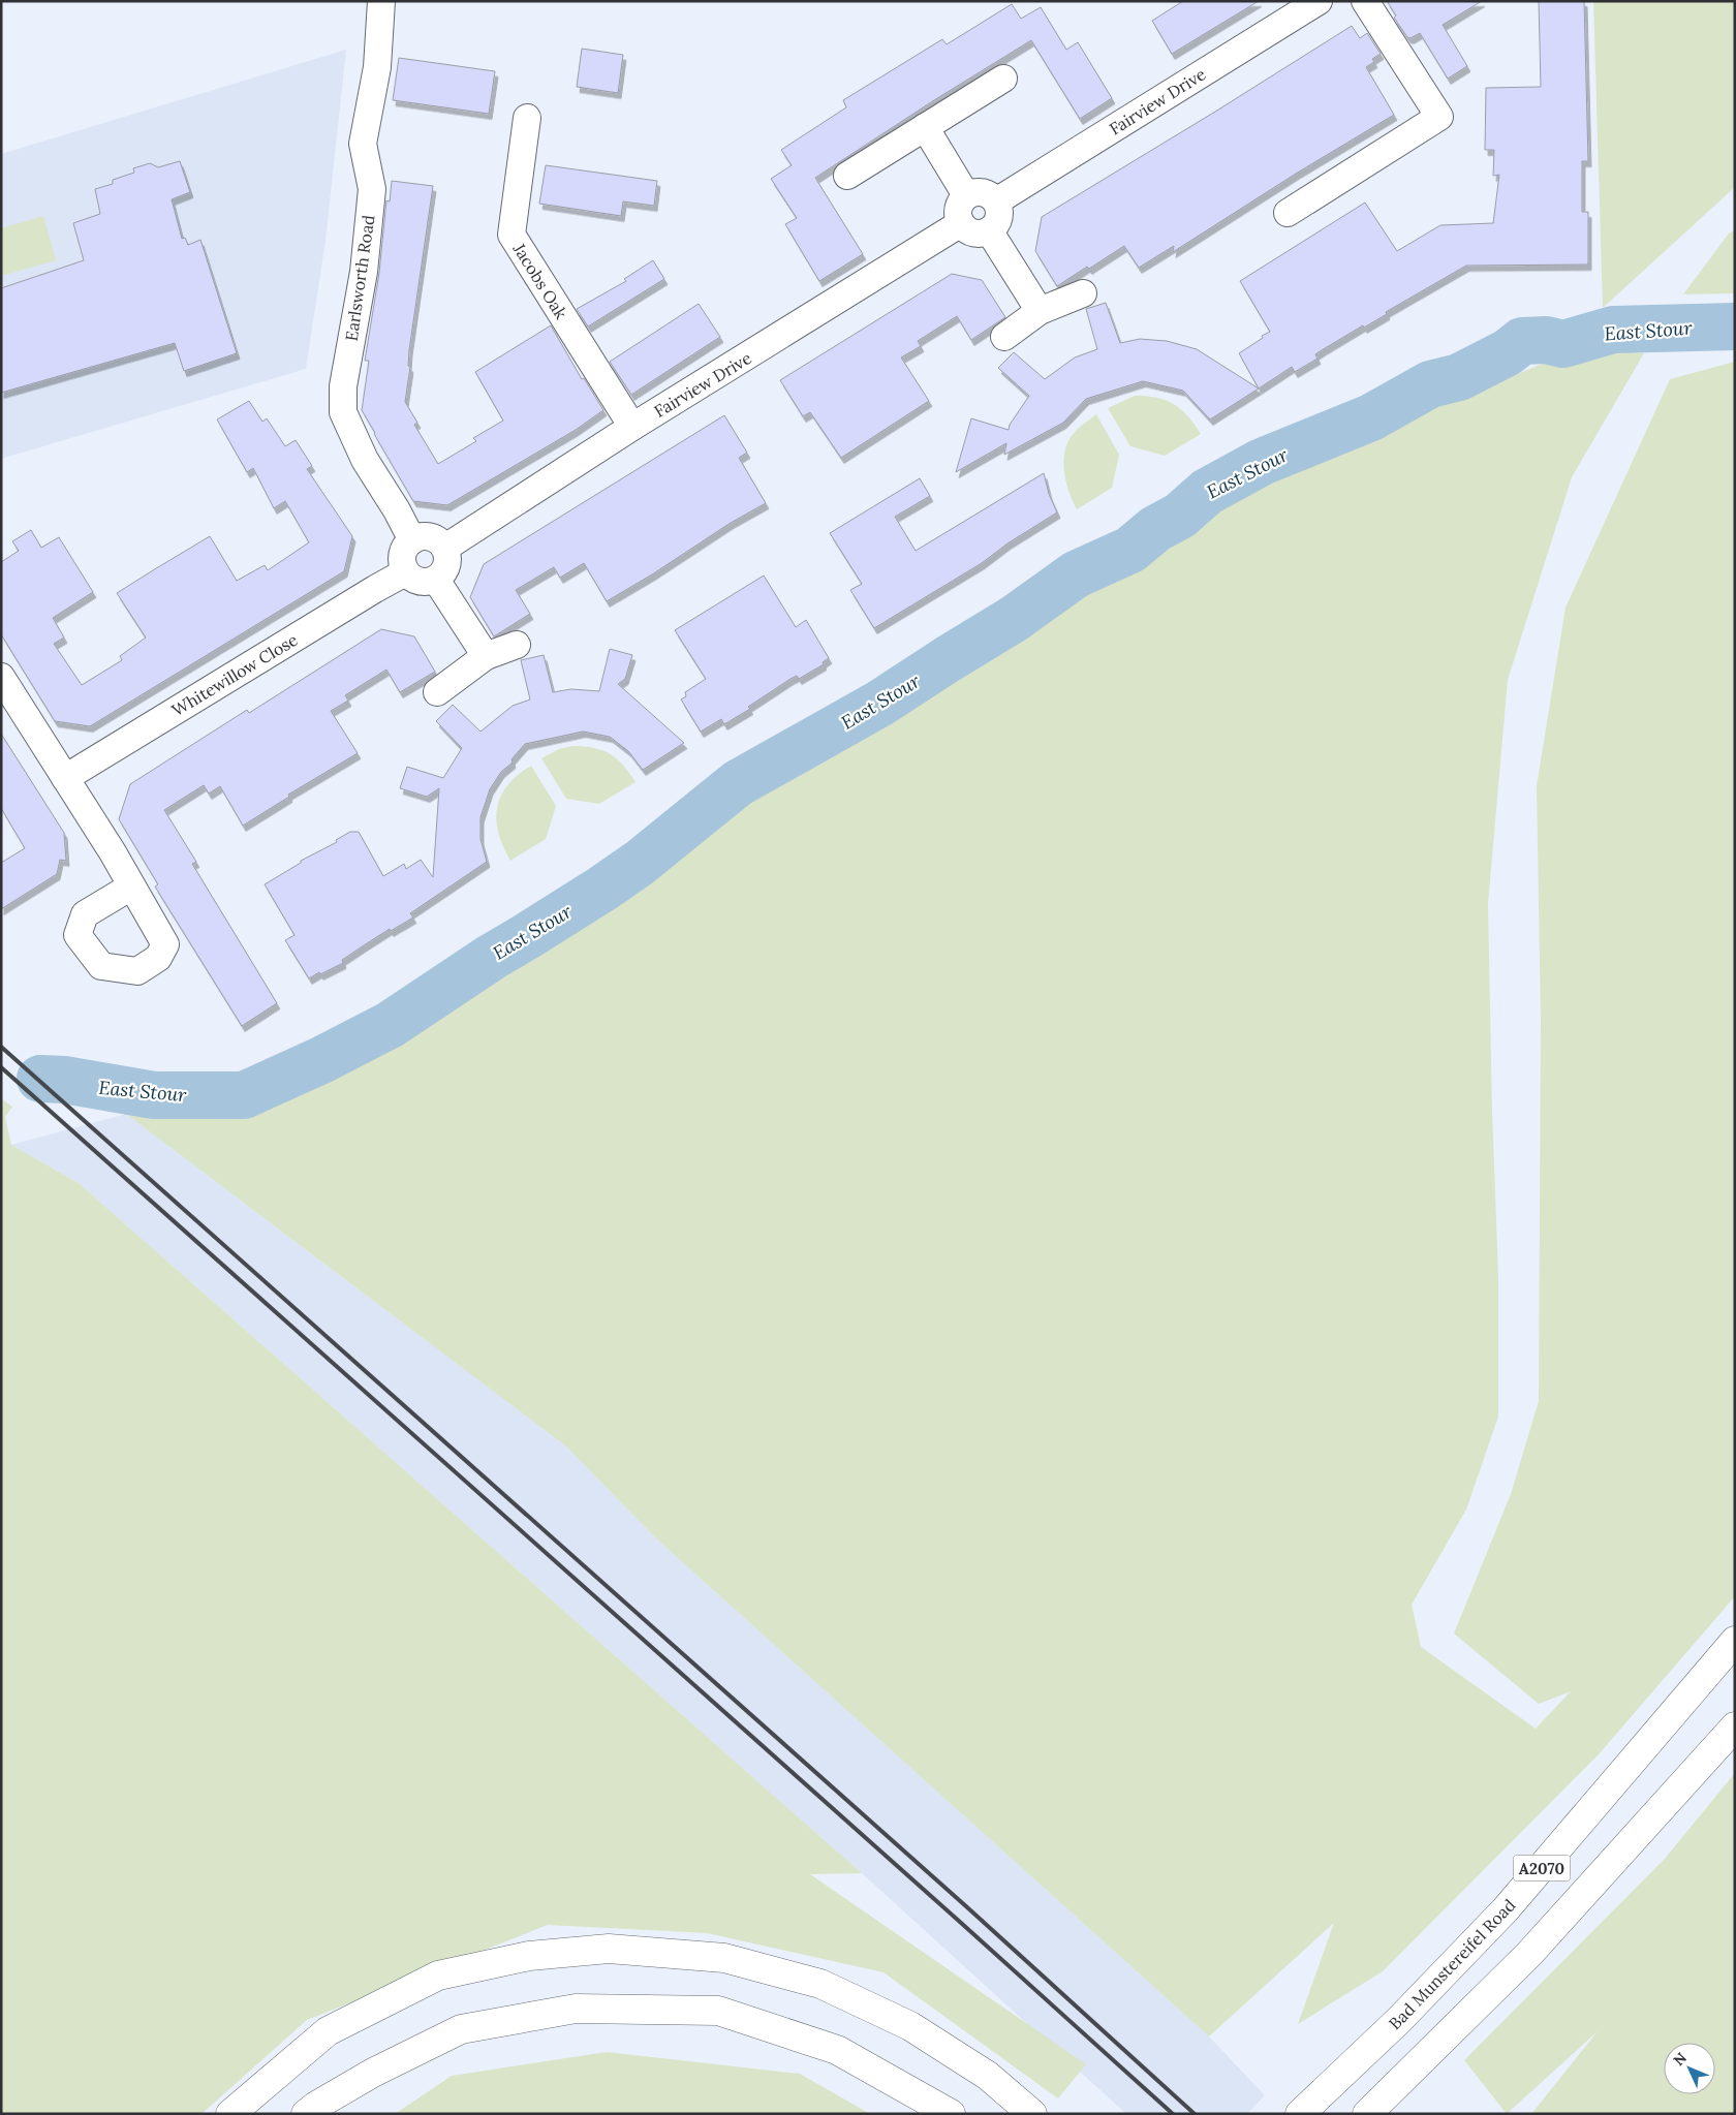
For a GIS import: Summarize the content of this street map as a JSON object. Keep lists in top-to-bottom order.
{
  "streets": {
    "main road": ["A2070", "Bad Munstereifel Road"],
    "street": [
      "Fairview Drive",
      "Earlsworth Road",
      "Jacobs Oak",
      "Whitewillow Close"
    ]
  },
  "crossings": [
    ["Fairview Drive", "Earlsworth Road"],
    ["Fairview Drive", "Jacobs Oak"],
    ["Fairview Drive", "Whitewillow Close"],
    ["Earlsworth Road", "Whitewillow Close"]
  ],
  "water": ["East Stour"],
  "north": "top left"
}
